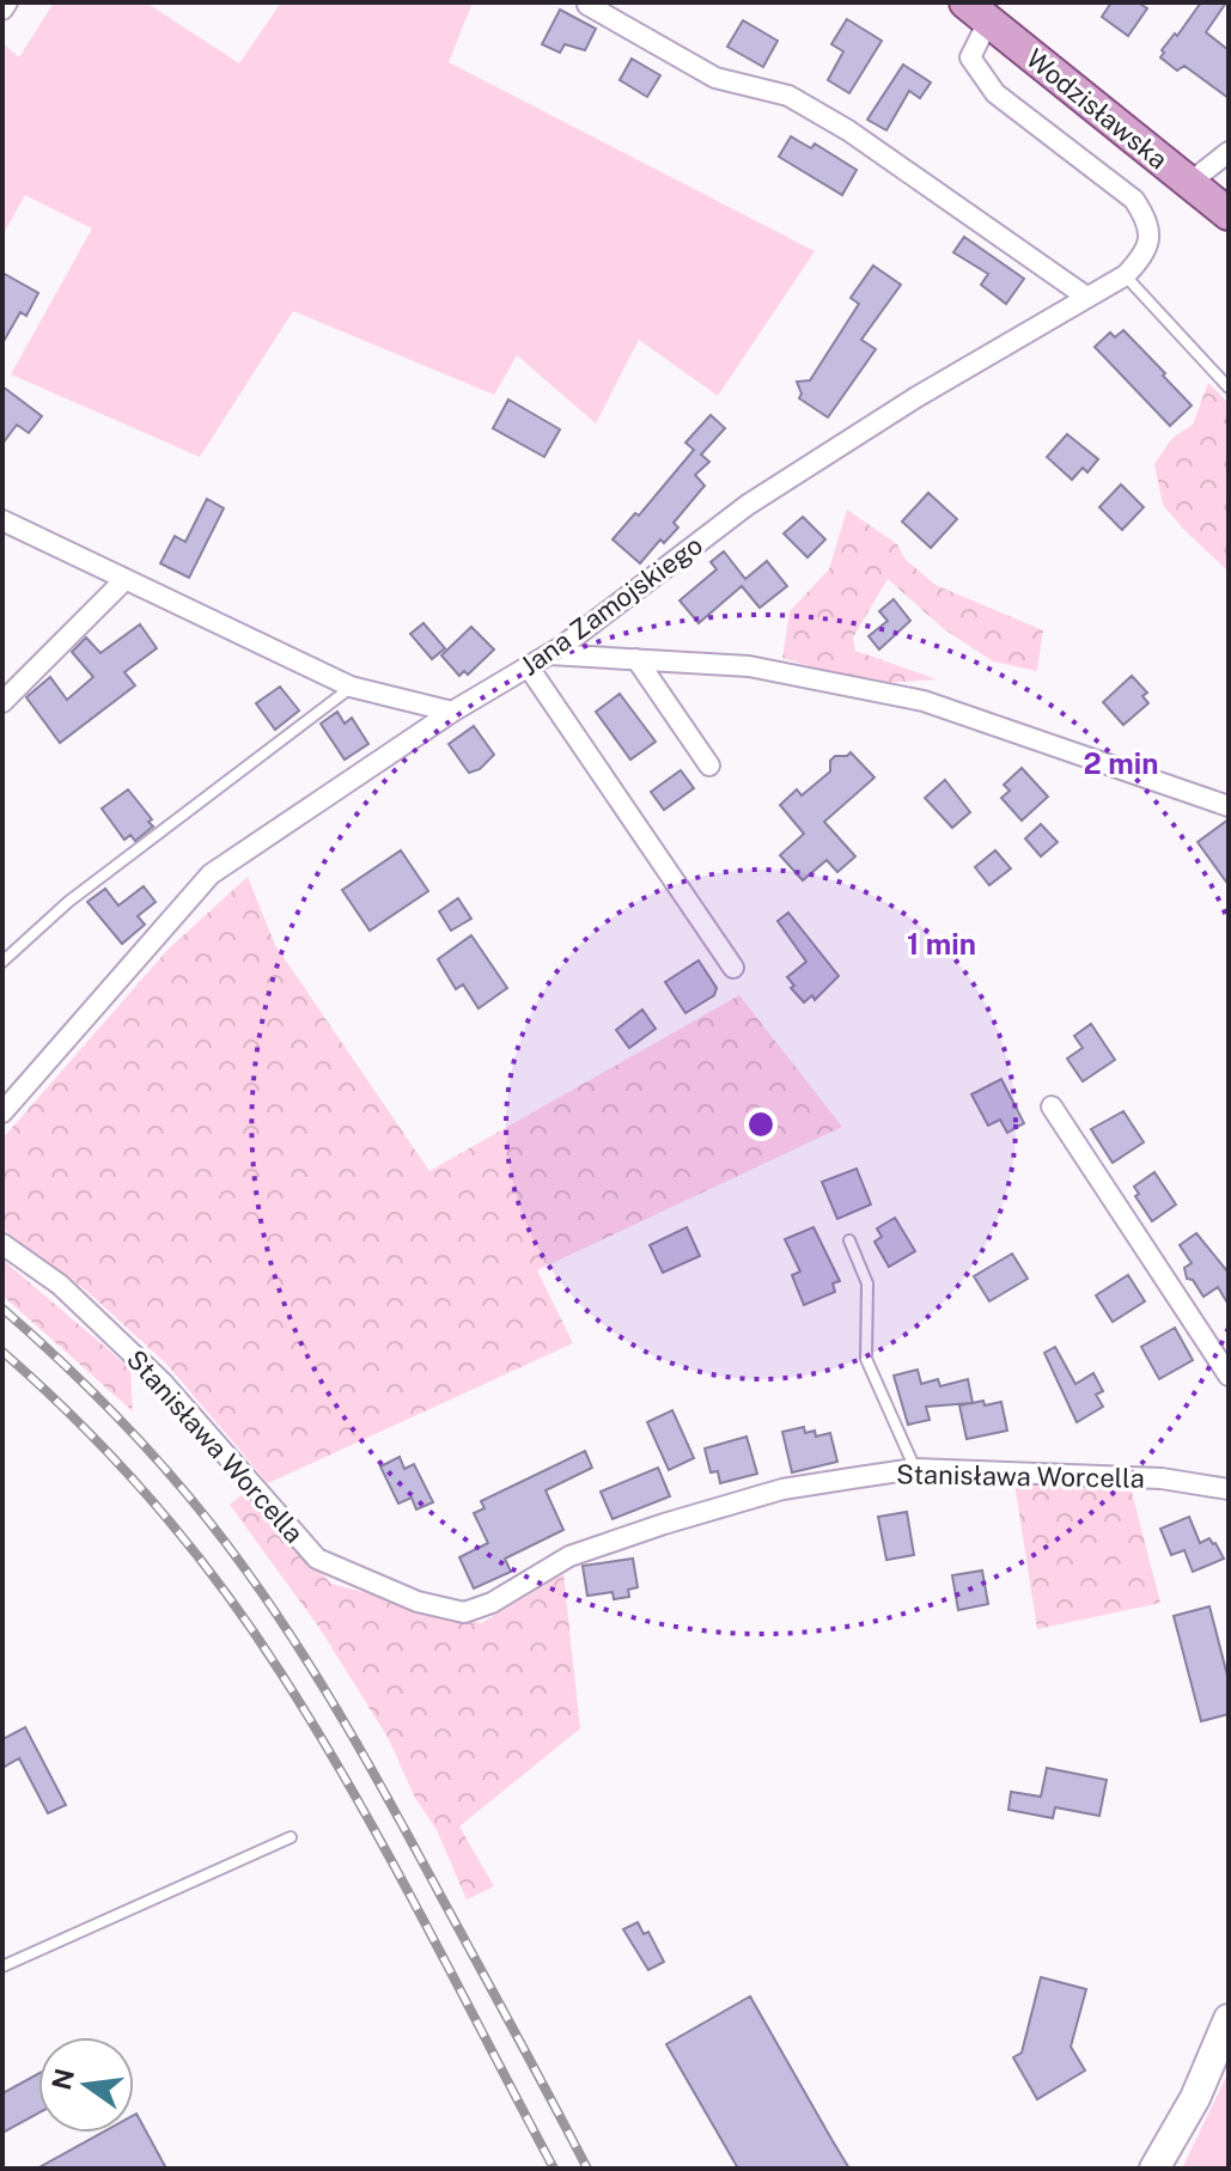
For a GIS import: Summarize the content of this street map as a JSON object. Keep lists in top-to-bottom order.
{
  "streets": {
    "main road": ["Wodzisławska"],
    "street": ["Jana Zamojskiego", "Stanisława Worcella"]
  },
  "crossings": [
    ["Wodzisławska", "Jana Zamojskiego"]
  ],
  "north": "left",
  "rings": ["2 min", "1 min"]
}
